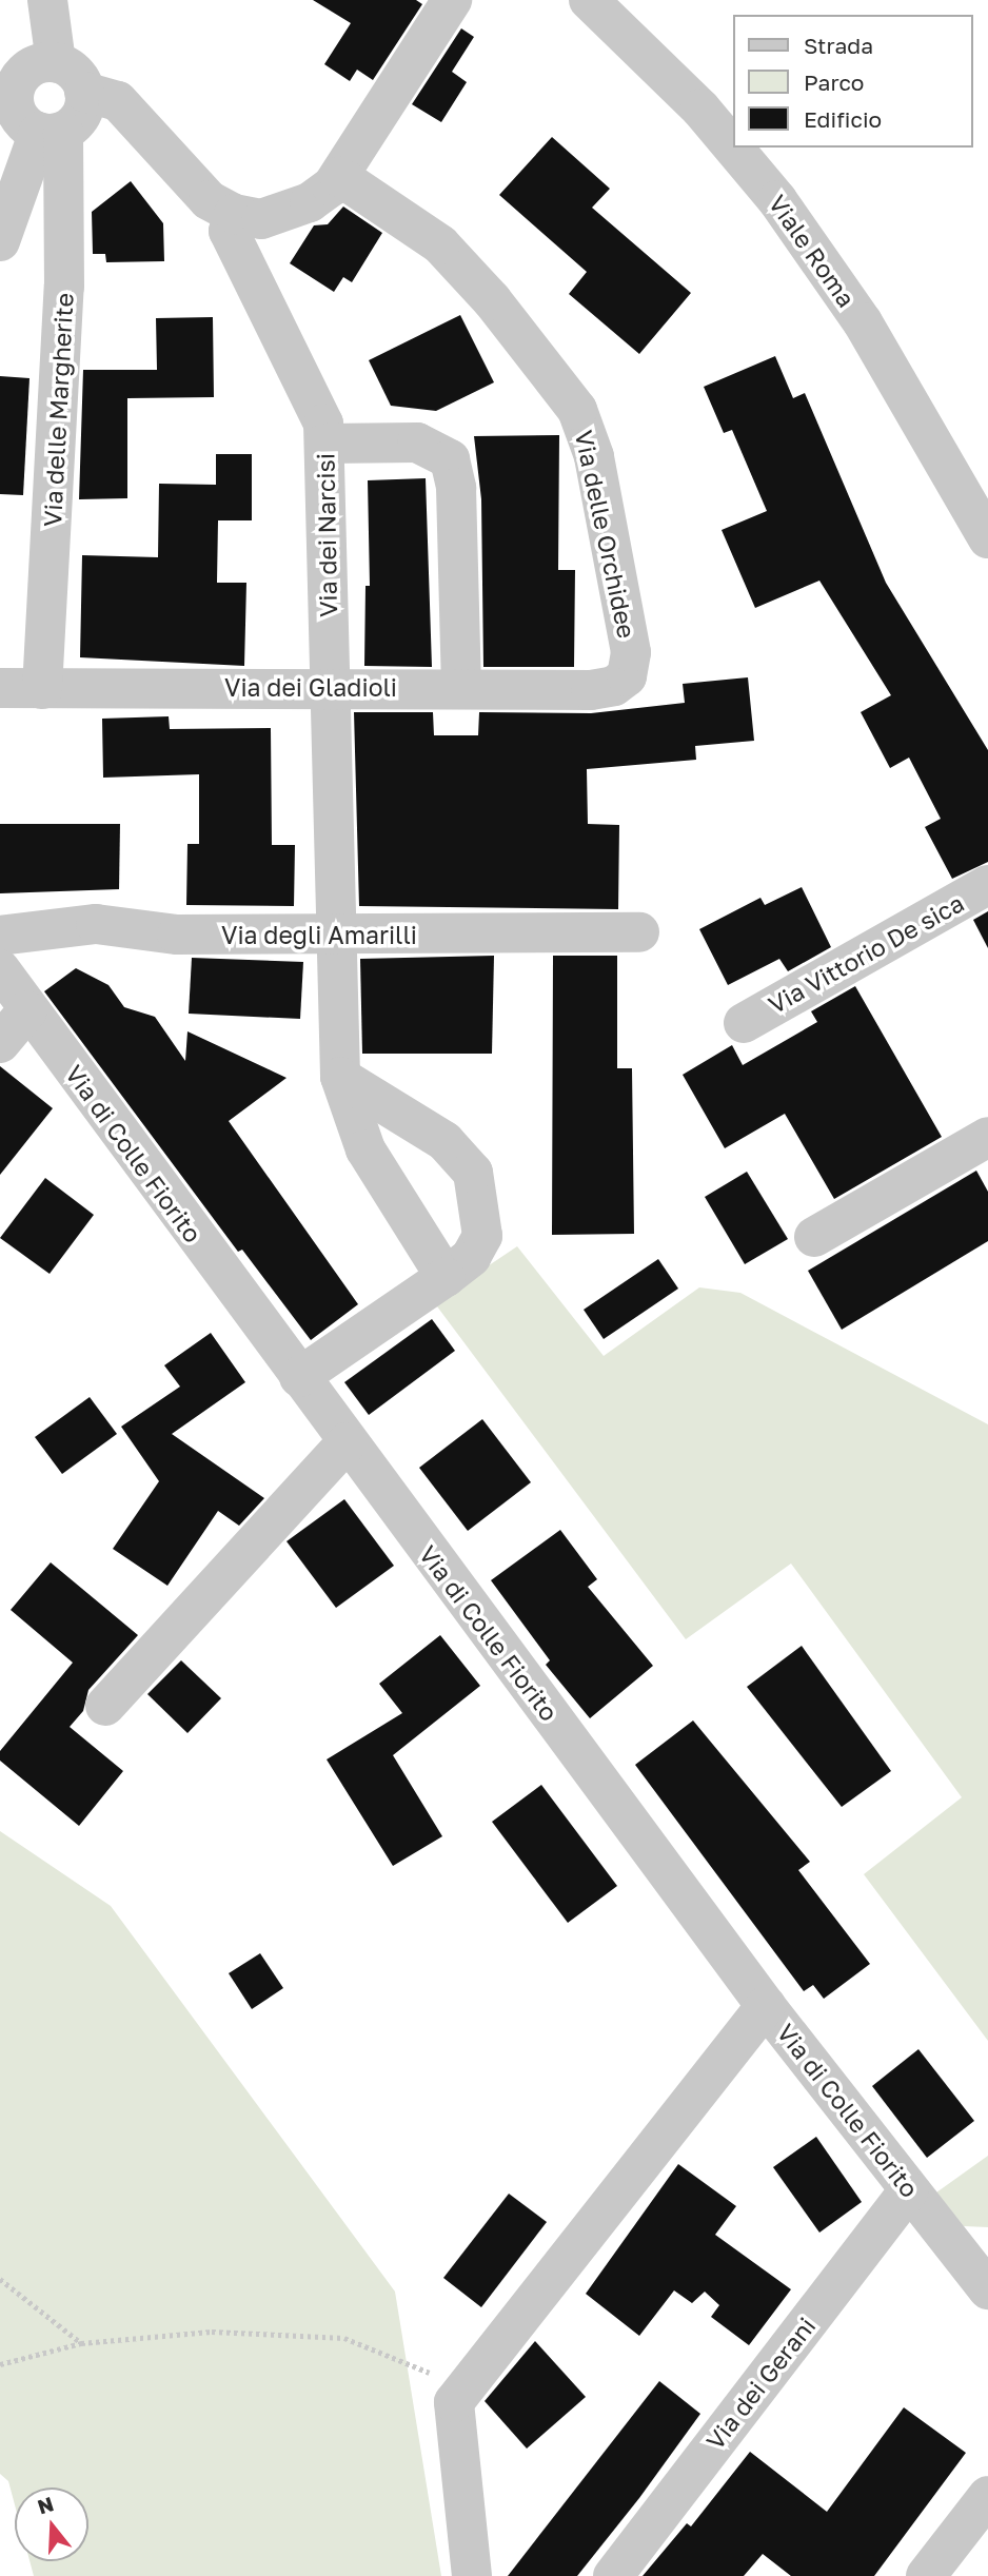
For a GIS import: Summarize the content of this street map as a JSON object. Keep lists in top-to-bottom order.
{
  "streets": {
    "street": [
      "Viale Roma",
      "Via delle Margherite",
      "Via delle Orchidee",
      "Via dei Narcisi",
      "Via dei Gladioli",
      "Via degli Amarilli",
      "Via Vittorio De sica",
      "Via di Colle Fiorito",
      "Via dei Gerani"
    ]
  },
  "crossings": [
    ["Via delle Margherite", "Via dei Gladioli"],
    ["Via delle Orchidee", "Via dei Gladioli"],
    ["Via dei Narcisi", "Via dei Gladioli"],
    ["Via dei Narcisi", "Via degli Amarilli"],
    ["Via di Colle Fiorito", "Via dei Gerani"]
  ],
  "legend": ["Strada", "Parco", "Edificio"],
  "north": "top"
}
